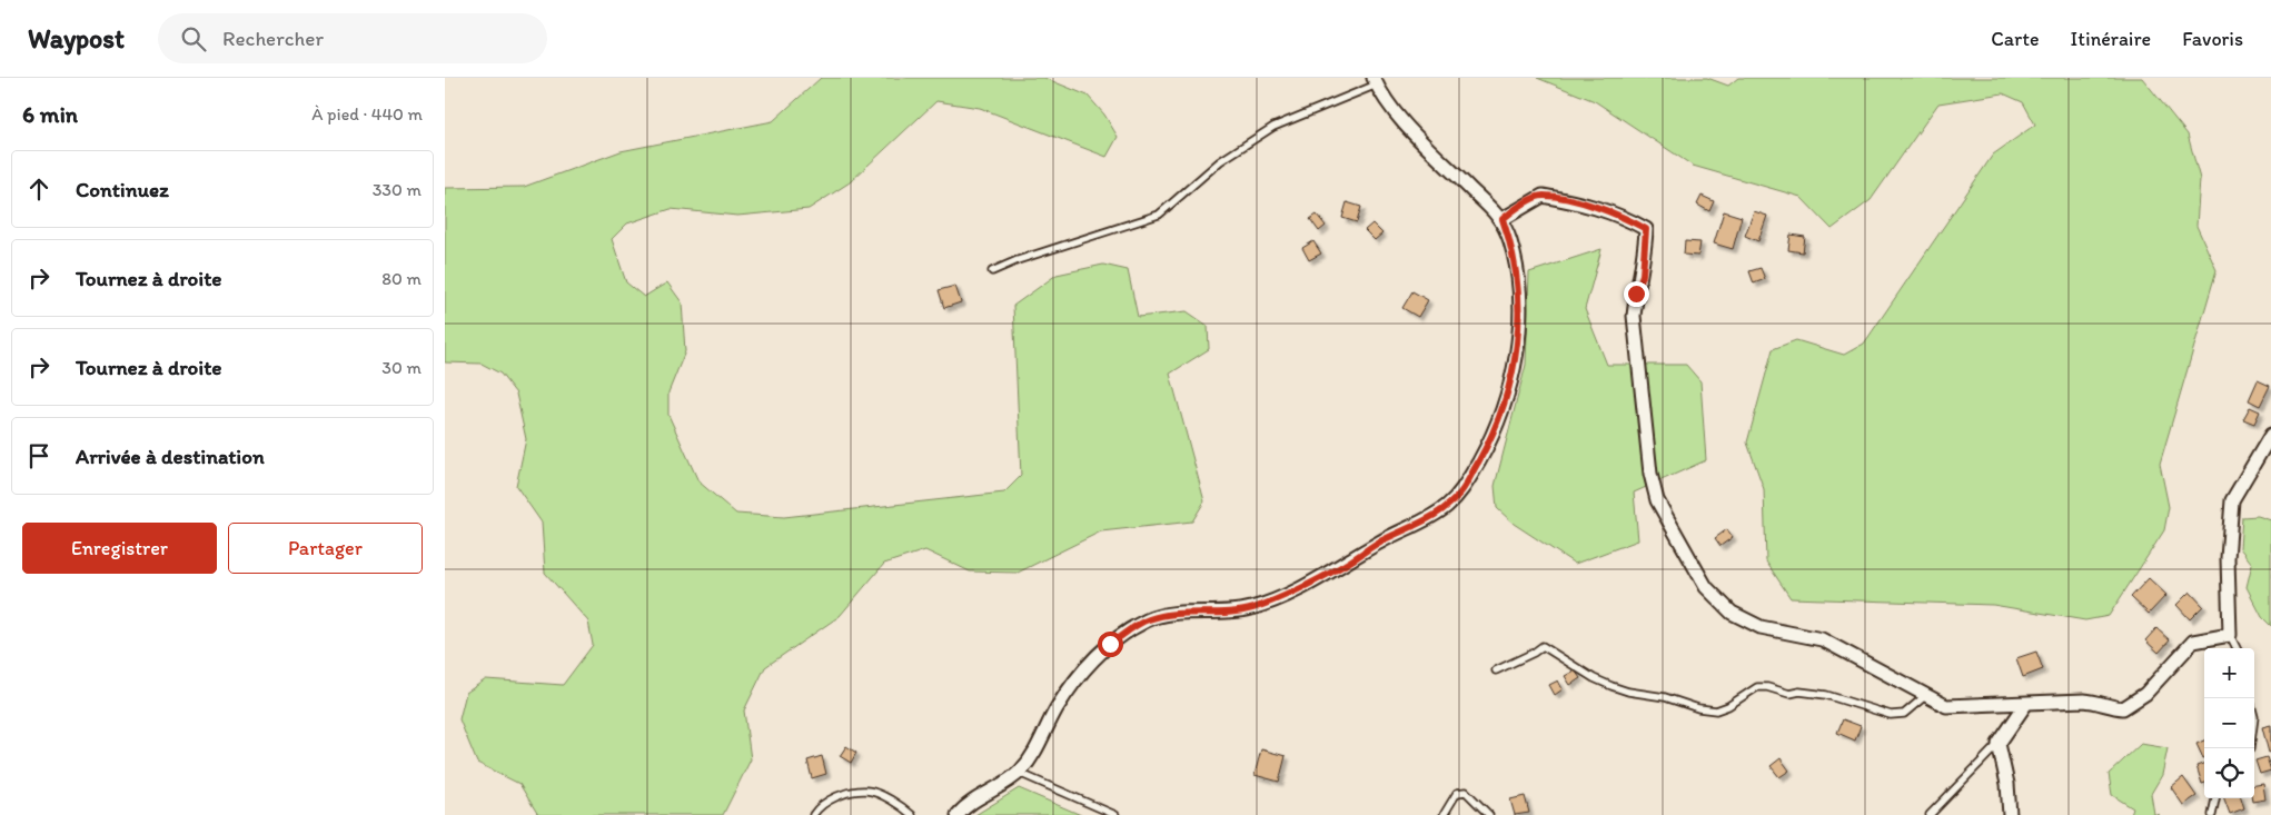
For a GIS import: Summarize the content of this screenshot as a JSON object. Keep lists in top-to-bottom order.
{
  "page": {
    "header": "Waypost",
    "search": "Rechercher",
    "nav": ["Carte", "Itinéraire", "Favoris"],
    "heading": ["6 min", "À pied · 440 m"],
    "list": [
      ["Continuez", "330 m"],
      ["Tournez à droite", "80 m"],
      ["Tournez à droite", "30 m"],
      "Arrivée à destination"
    ],
    "buttons": ["Enregistrer", "Partager"],
    "map_buttons": ["+", "−"]
  }
}
